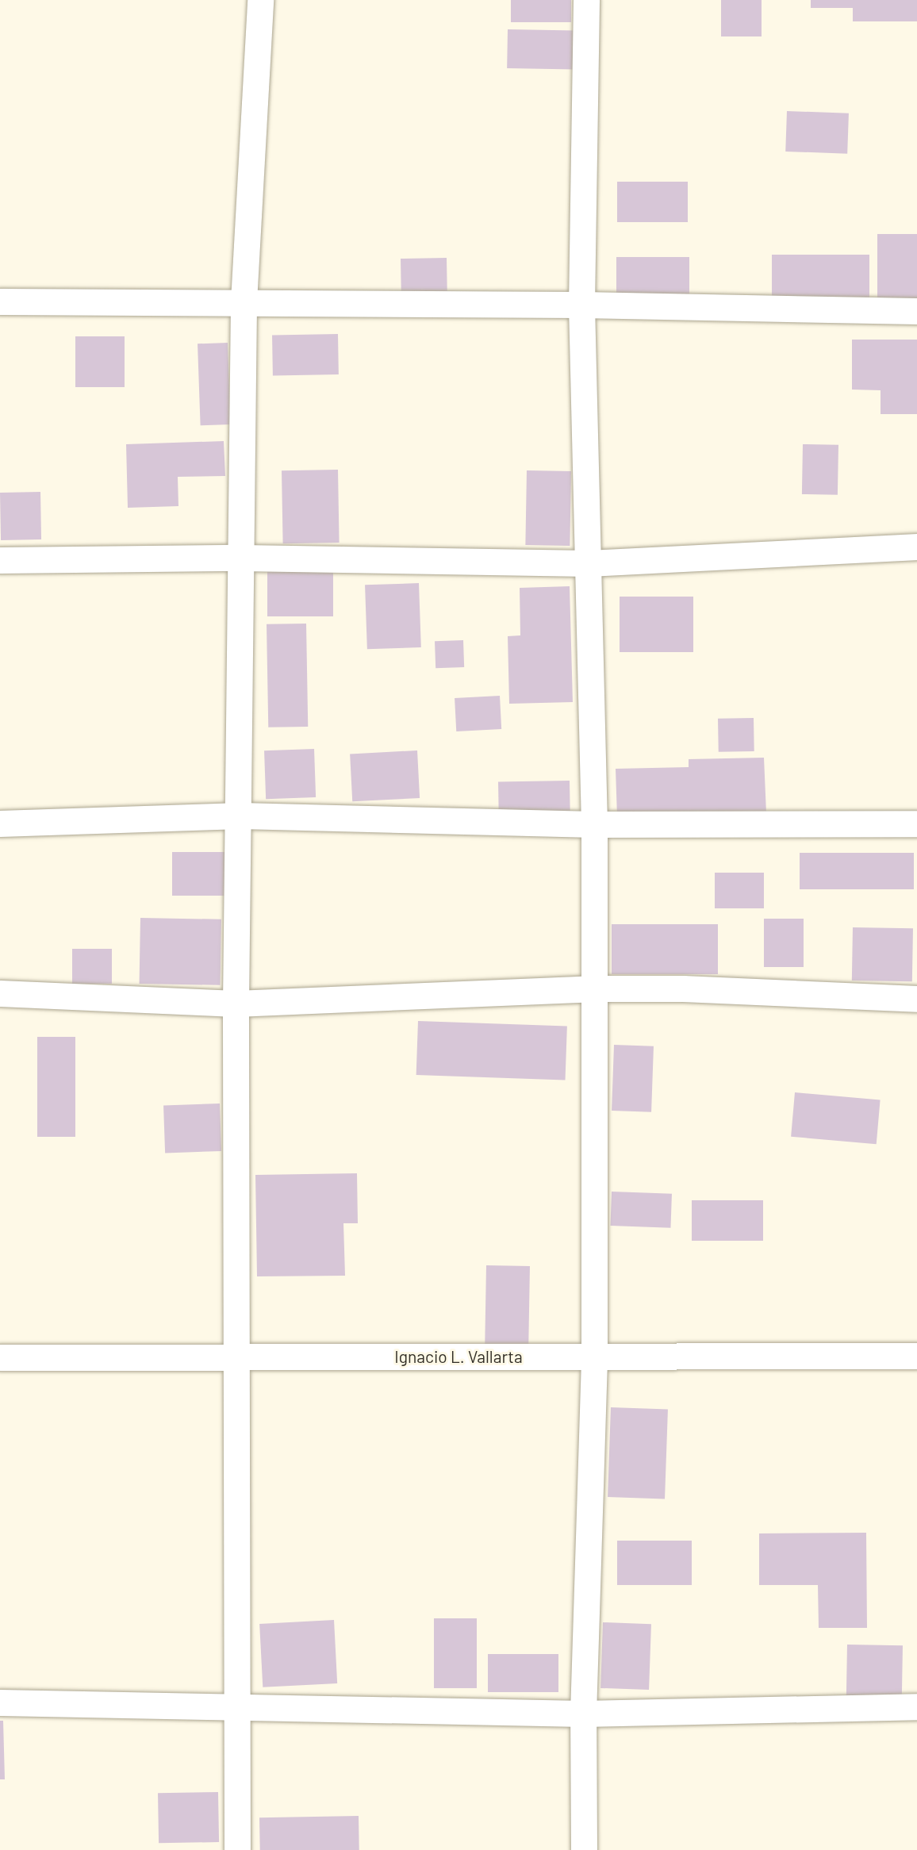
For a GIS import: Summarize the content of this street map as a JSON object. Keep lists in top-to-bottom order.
{
  "streets": {
    "street": ["Ignacio L. Vallarta"]
  }
}
